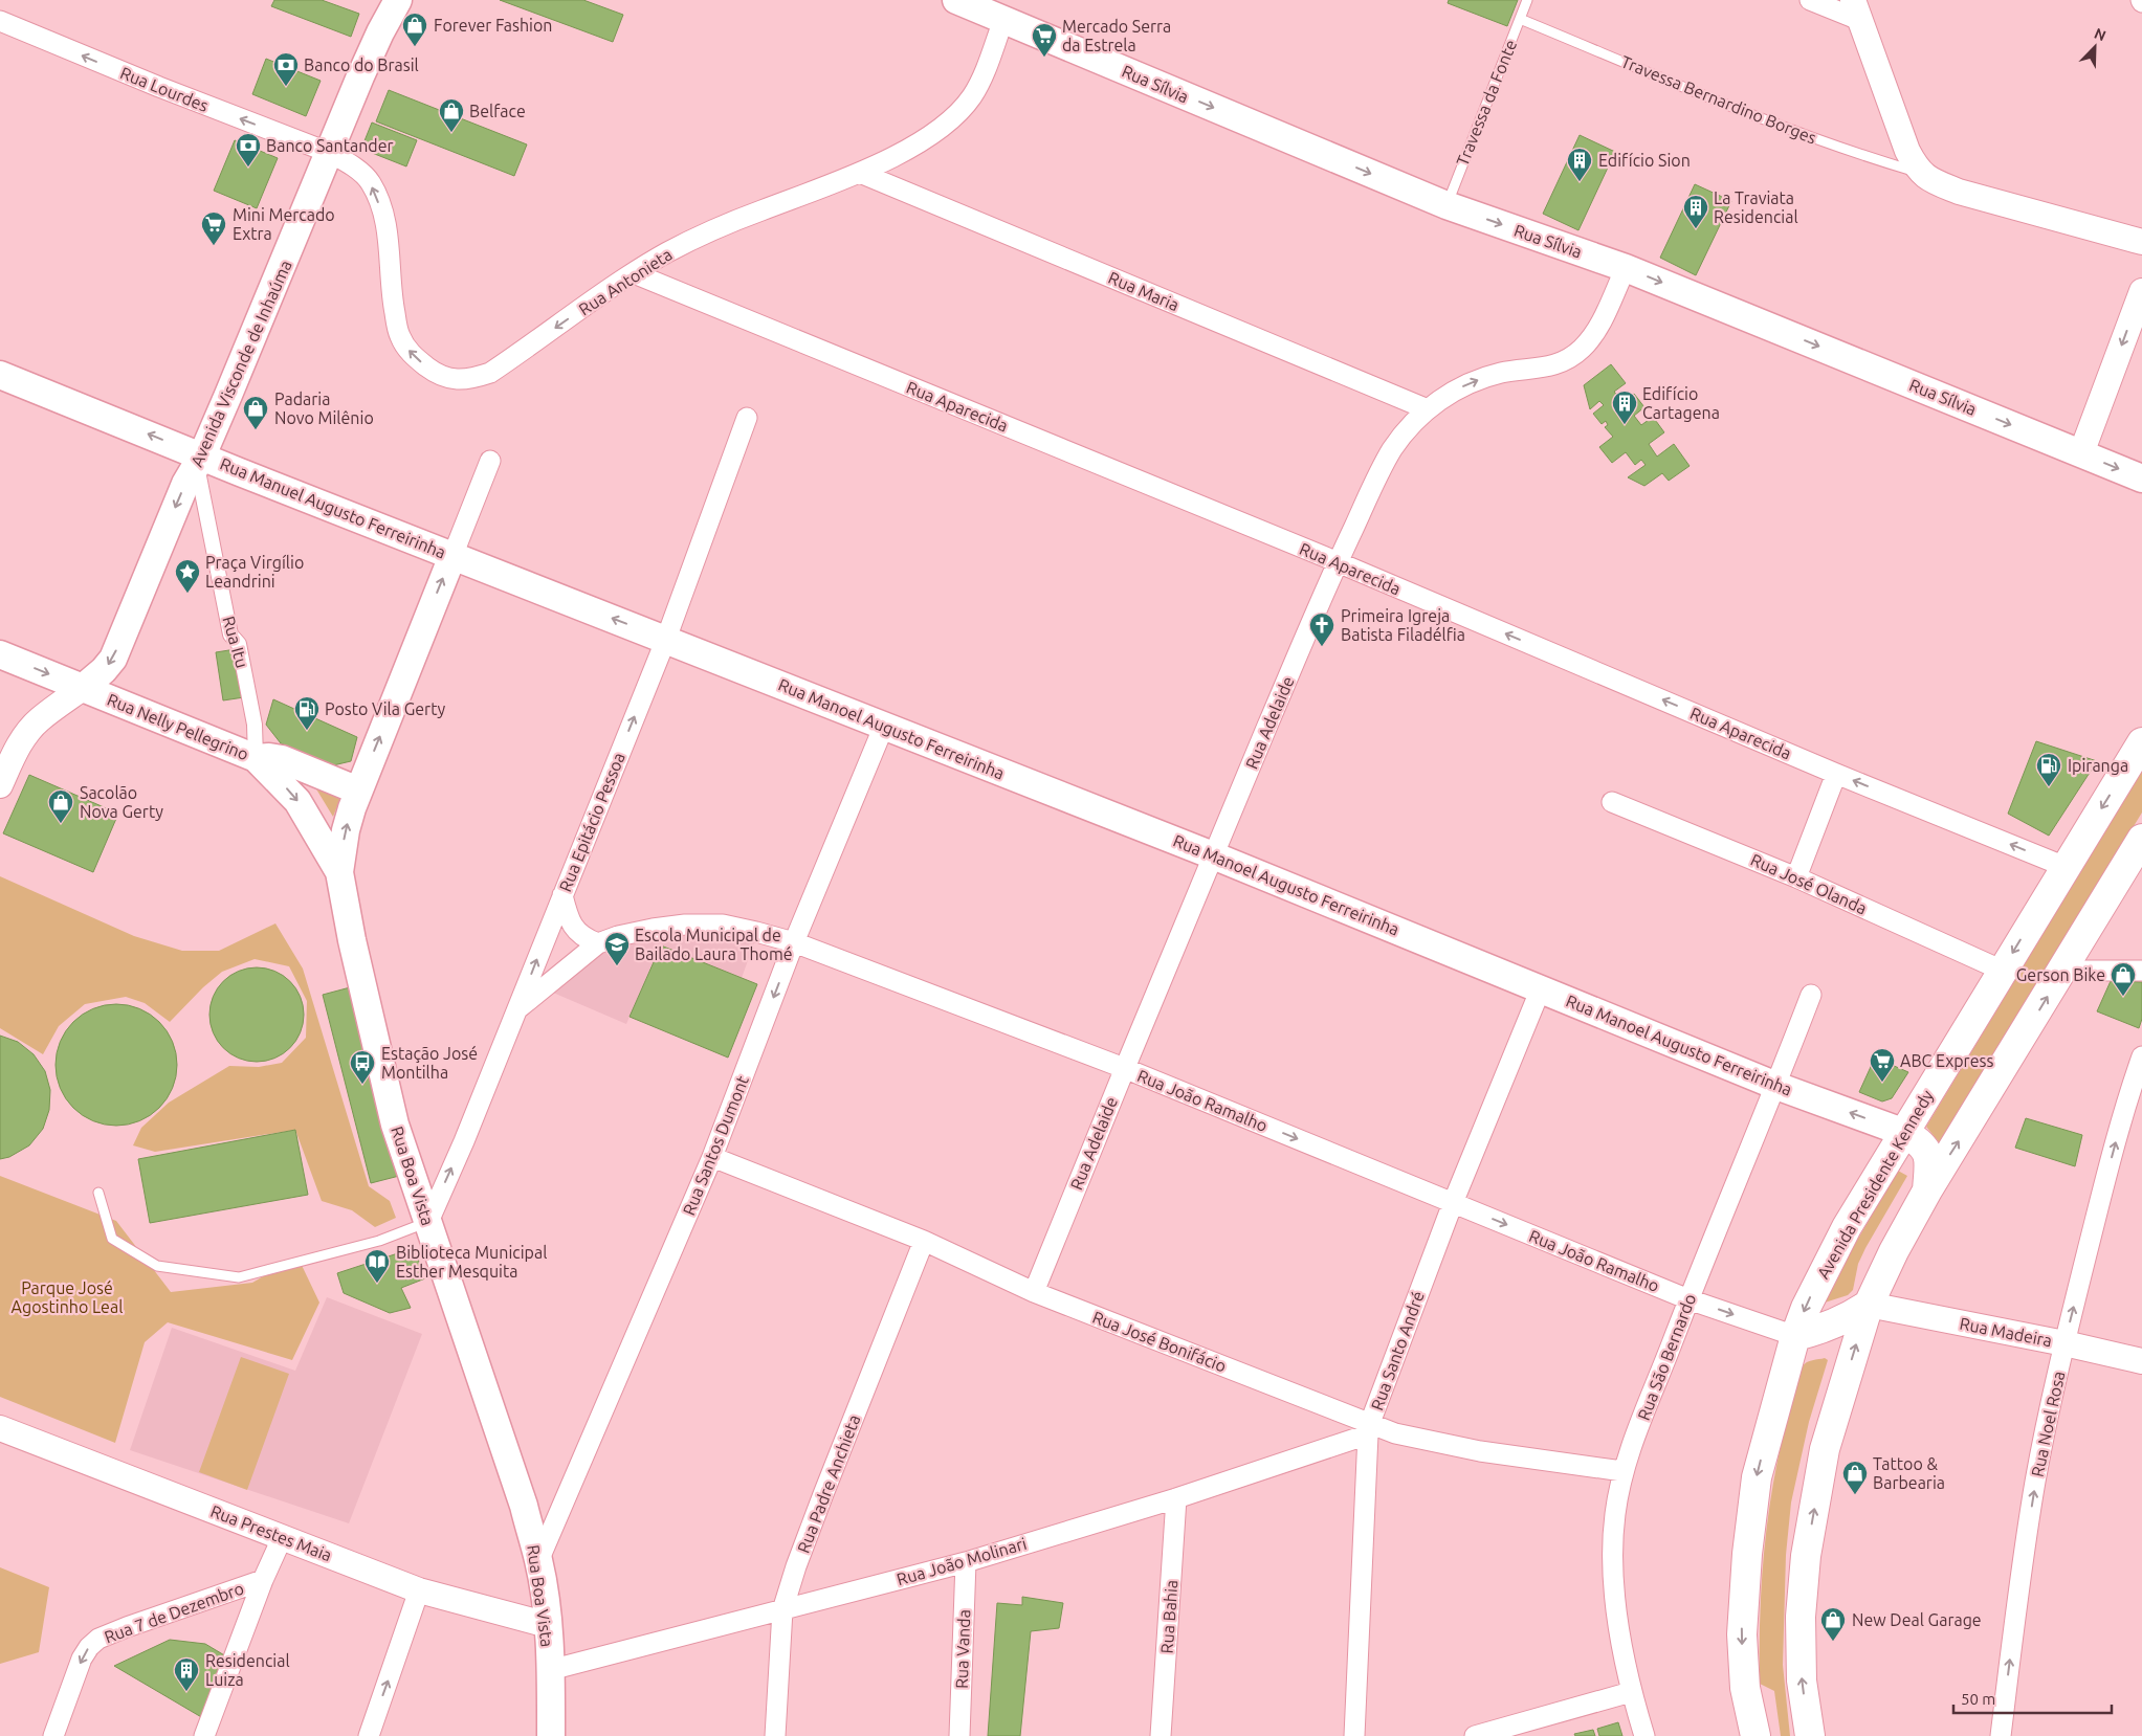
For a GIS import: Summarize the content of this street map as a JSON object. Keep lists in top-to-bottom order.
{
  "streets": {
    "main road": [
      "Rua Sílvia",
      "Avenida Visconde de Inhaúma",
      "Rua Manuel Augusto Ferreirinha",
      "Rua Nelly Pellegrino",
      "Rua Manoel Augusto Ferreirinha",
      "Rua Boa Vista",
      "Avenida Presidente Kennedy"
    ],
    "street": [
      "Rua Lourdes",
      "Rua Antonieta",
      "Rua Maria",
      "Rua Aparecida",
      "Rua Itu",
      "Rua Adelaide",
      "Rua Epitácio Pessoa",
      "Rua José Olanda",
      "Rua João Ramalho",
      "Rua Santos Dumont",
      "Rua Madeira",
      "Rua José Bonifácio",
      "Rua Santo André",
      "Rua São Bernardo",
      "Rua Noel Rosa",
      "Rua Padre Anchieta",
      "Rua Prestes Maia",
      "Rua João Molinari",
      "Rua 7 de Dezembro",
      "Rua Bahia",
      "Rua Vanda"
    ],
    "lane": ["Travessa Bernardino Borges", "Travessa da Fonte"]
  },
  "crossings": [
    ["Rua Sílvia", "Travessa da Fonte"],
    ["Rua Sílvia", "Rua Antonieta"],
    ["Rua Sílvia", "Rua Adelaide"],
    ["Rua Lourdes", "Rua Antonieta"],
    ["Rua Lourdes", "Avenida Visconde de Inhaúma"],
    ["Travessa Bernardino Borges", "Travessa da Fonte"],
    ["Rua Antonieta", "Rua Maria"],
    ["Rua Antonieta", "Avenida Visconde de Inhaúma"],
    ["Rua Antonieta", "Rua Aparecida"],
    ["Rua Maria", "Rua Adelaide"],
    ["Avenida Visconde de Inhaúma", "Rua Manuel Augusto Ferreirinha"],
    ["Avenida Visconde de Inhaúma", "Rua Itu"],
    ["Avenida Visconde de Inhaúma", "Rua Nelly Pellegrino"],
    ["Rua Aparecida", "Rua Adelaide"],
    ["Rua Aparecida", "Avenida Presidente Kennedy"],
    ["Rua Manuel Augusto Ferreirinha", "Rua Itu"],
    ["Rua Manuel Augusto Ferreirinha", "Rua Manoel Augusto Ferreirinha"],
    ["Rua Manuel Augusto Ferreirinha", "Rua Epitácio Pessoa"],
    ["Rua Itu", "Rua Nelly Pellegrino"],
    ["Rua Itu", "Rua Boa Vista"],
    ["Rua Adelaide", "Rua Manoel Augusto Ferreirinha"],
    ["Rua Adelaide", "Rua João Ramalho"],
    ["Rua Adelaide", "Rua José Bonifácio"],
    ["Rua Nelly Pellegrino", "Rua Boa Vista"],
    ["Rua Manoel Augusto Ferreirinha", "Rua Epitácio Pessoa"],
    ["Rua Manoel Augusto Ferreirinha", "Rua Santos Dumont"],
    ["Rua Manoel Augusto Ferreirinha", "Avenida Presidente Kennedy"],
    ["Rua Manoel Augusto Ferreirinha", "Rua Santo André"],
    ["Rua Manoel Augusto Ferreirinha", "Rua São Bernardo"],
    ["Rua Epitácio Pessoa", "Rua João Ramalho"],
    ["Rua Epitácio Pessoa", "Rua Boa Vista"],
    ["Rua José Olanda", "Avenida Presidente Kennedy"],
    ["Rua João Ramalho", "Rua Santos Dumont"],
    ["Rua João Ramalho", "Avenida Presidente Kennedy"],
    ["Rua João Ramalho", "Rua Santo André"],
    ["Rua João Ramalho", "Rua São Bernardo"],
    ["Rua Santos Dumont", "Rua Boa Vista"],
    ["Rua Santos Dumont", "Rua José Bonifácio"],
    ["Rua Boa Vista", "Rua Prestes Maia"],
    ["Rua Boa Vista", "Rua João Molinari"],
    ["Rua Madeira", "Rua Noel Rosa"],
    ["Rua José Bonifácio", "Rua Santo André"],
    ["Rua José Bonifácio", "Rua São Bernardo"],
    ["Rua José Bonifácio", "Rua Padre Anchieta"],
    ["Rua José Bonifácio", "Rua João Molinari"],
    ["Rua Santo André", "Rua João Molinari"],
    ["Rua Padre Anchieta", "Rua João Molinari"],
    ["Rua João Molinari", "Rua Bahia"],
    ["Rua João Molinari", "Rua Vanda"]
  ],
  "one_way": [
    "Rua Sílvia",
    "Rua Lourdes",
    "Rua Aparecida",
    "Rua Manuel Augusto Ferreirinha",
    "Rua Epitácio Pessoa",
    "Rua João Ramalho",
    "Rua Noel Rosa",
    "Rua 7 de Dezembro"
  ],
  "parks": ["Parque José Agostinho Leal"],
  "places": {
    "shop": [
      "Forever Fashion",
      "Belface",
      "Padaria Novo Milênio",
      "Sacolão Nova Gerty",
      "Gerson Bike",
      "Tattoo & Barbearia",
      "New Deal Garage"
    ],
    "supermarket": ["Mercado Serra da Estrela", "Mini Mercado Extra", "ABC Express"],
    "bank": ["Banco do Brasil", "Banco Santander"],
    "building": [
      "Edifício Sion",
      "La Traviata Residencial",
      "Edifício Cartagena",
      "Residencial Luiza"
    ],
    "place": ["Praça Virgílio Leandrini"],
    "church": ["Primeira Igreja Batista Filadélfia"],
    "fuel station": ["Posto Vila Gerty", "Ipiranga"],
    "school or university": ["Escola Municipal de Bailado Laura Thomé"],
    "bus stop": ["Estação José Montilha"],
    "library": ["Biblioteca Municipal Esther Mesquita"]
  },
  "scale_bar": "50 m",
  "north": "top right"
}
